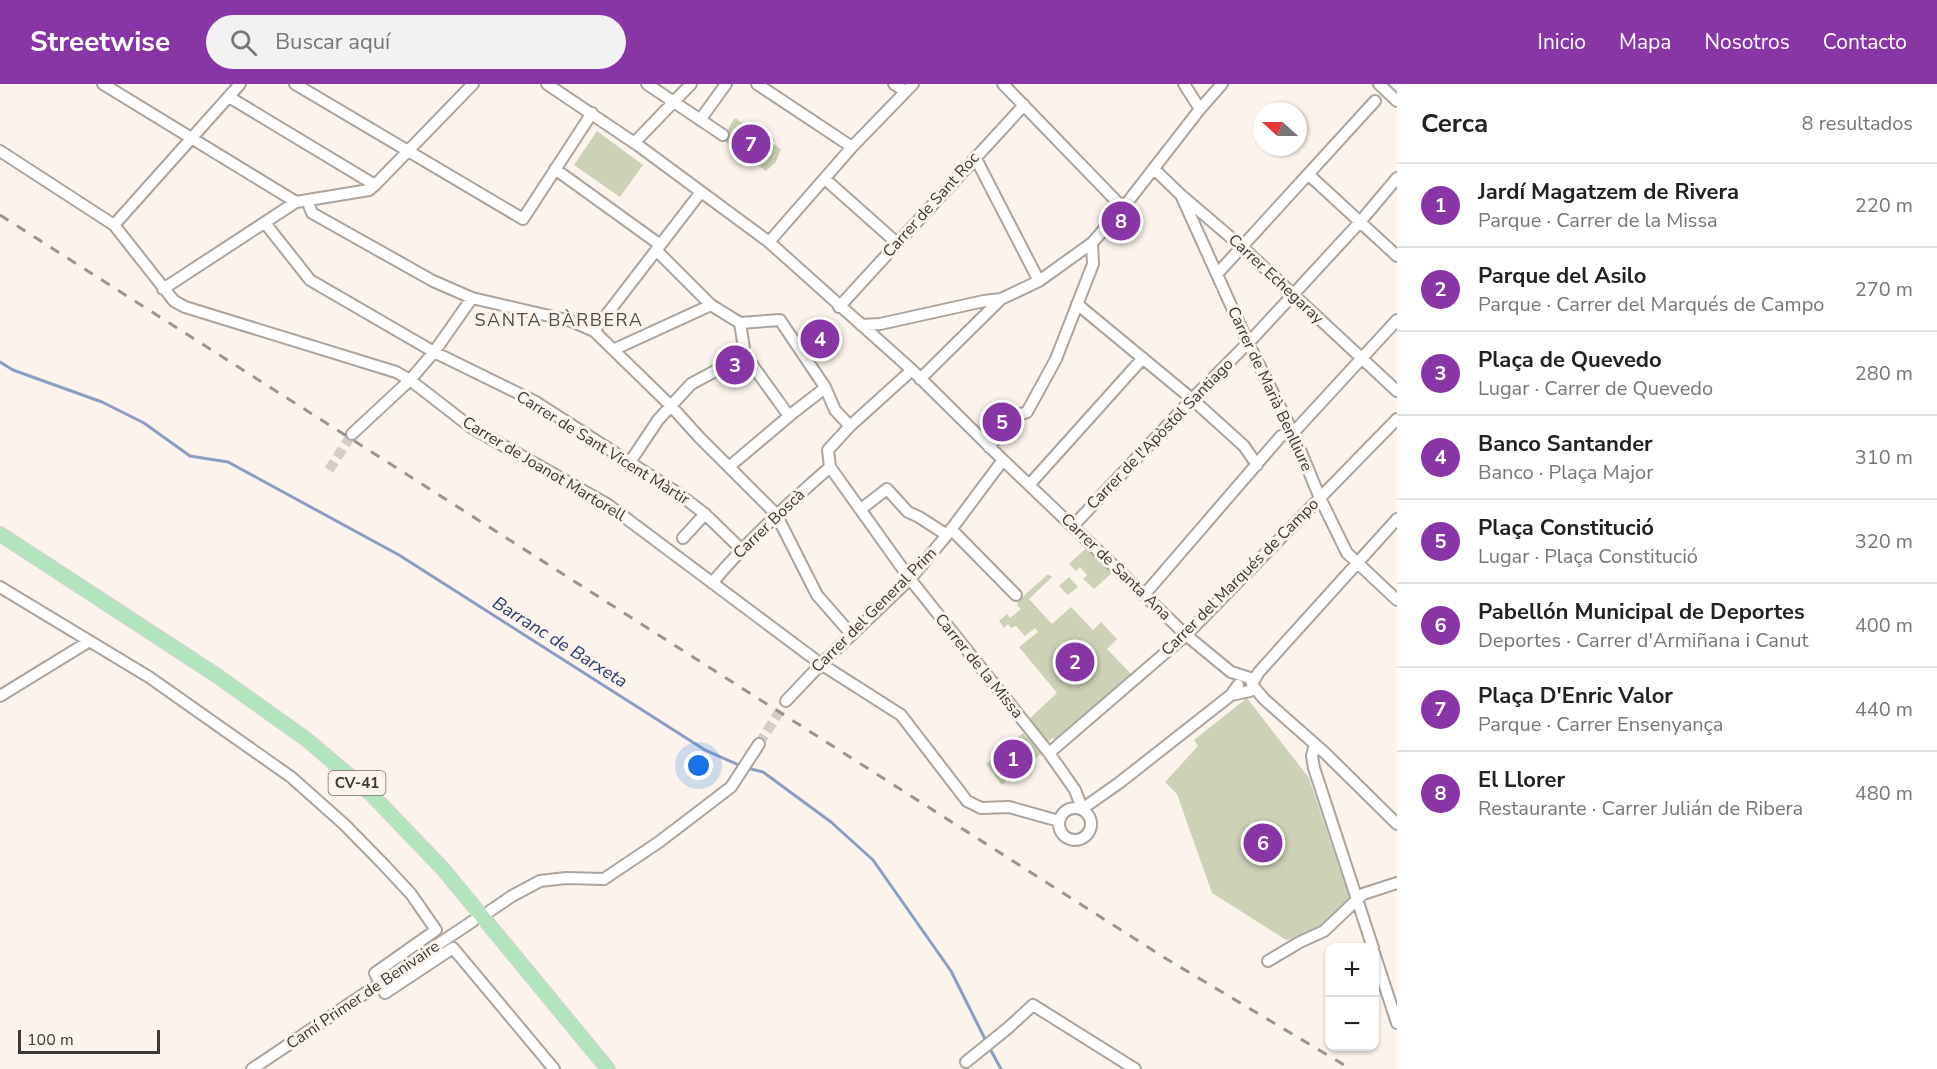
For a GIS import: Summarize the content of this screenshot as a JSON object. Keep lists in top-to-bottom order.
{
  "streets": {
    "main road": ["CV-41"],
    "street": [
      "Carrer de Sant Roc",
      "Carrer Echegaray",
      "Carrer de Marià Benlliure",
      "Carrer de l'Apòstol Santiago",
      "Carrer de Sant Vicent Màrtir",
      "Carrer de Joanot Martorell",
      "Carrer Boscà",
      "Carrer de Santa Ana",
      "Carrer del Marqués de Campo",
      "Carrer del General Prim",
      "Carrer de la Missa",
      "Camí Primer de Benivaire"
    ]
  },
  "crossings": [
    ["Carrer de Sant Roc", "Carrer de Santa Ana"],
    ["Carrer Echegaray", "Carrer de Marià Benlliure"],
    ["Carrer Echegaray", "Carrer de l'Apòstol Santiago"],
    ["Carrer de Marià Benlliure", "Carrer de l'Apòstol Santiago"],
    ["Carrer de Marià Benlliure", "Carrer del Marqués de Campo"],
    ["Carrer de l'Apòstol Santiago", "Carrer de Santa Ana"],
    ["Carrer de Sant Vicent Màrtir", "Carrer Boscà"],
    ["Carrer de Joanot Martorell", "Carrer Boscà"],
    ["Carrer de Joanot Martorell", "Carrer del General Prim"],
    ["Carrer de Joanot Martorell", "Carrer de la Missa"],
    ["Carrer Boscà", "Carrer de la Missa"],
    ["Carrer de Santa Ana", "Carrer del Marqués de Campo"],
    ["Carrer de Santa Ana", "Carrer del General Prim"],
    ["Carrer del Marqués de Campo", "Carrer de la Missa"],
    ["Carrer del General Prim", "Carrer de la Missa"]
  ],
  "districts": ["SANTA BÀRBERA"],
  "water": ["Barranc de Barxeta"],
  "scale_bar": "100 m",
  "north": "left",
  "page": {
    "header": "Streetwise",
    "search": "Buscar aquí",
    "nav": [
      "Inicio",
      "Mapa",
      "Nosotros",
      "Contacto"
    ],
    "heading": ["Cerca", "8 resultados"],
    "pins": [
      "7",
      "8",
      "4",
      "3",
      "5",
      "2",
      "1",
      "6"
    ],
    "list": [
      {
        "mark": "1",
        "name": "Jardí Magatzem de Rivera",
        "note": "Parque · Carrer de la Missa",
        "value": "220 m"
      },
      {
        "mark": "2",
        "name": "Parque del Asilo",
        "note": "Parque · Carrer del Marqués de Campo",
        "value": "270 m"
      },
      {
        "mark": "3",
        "name": "Plaça de Quevedo",
        "note": "Lugar · Carrer de Quevedo",
        "value": "280 m"
      },
      {
        "mark": "4",
        "name": "Banco Santander",
        "note": "Banco · Plaça Major",
        "value": "310 m"
      },
      {
        "mark": "5",
        "name": "Plaça Constitució",
        "note": "Lugar · Plaça Constitució",
        "value": "320 m"
      },
      {
        "mark": "6",
        "name": "Pabellón Municipal de Deportes",
        "note": "Deportes · Carrer d'Armiñana i Canut",
        "value": "400 m"
      },
      {
        "mark": "7",
        "name": "Plaça D'Enric Valor",
        "note": "Parque · Carrer Ensenyança",
        "value": "440 m"
      },
      {
        "mark": "8",
        "name": "El Llorer",
        "note": "Restaurante · Carrer Julián de Ribera",
        "value": "480 m"
      }
    ],
    "map_buttons": ["+", "−"],
    "scale": "100 m"
  }
}
